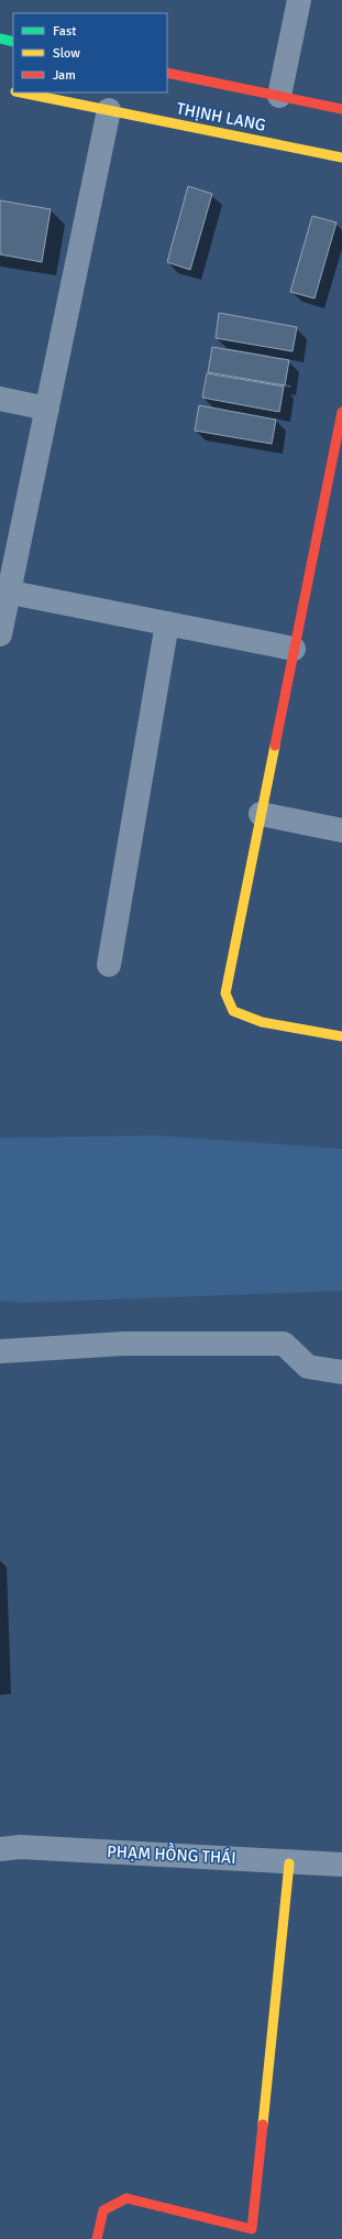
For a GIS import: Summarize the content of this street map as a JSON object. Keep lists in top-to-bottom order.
{
  "streets": {
    "street": ["THỊNH LANG", "PHẠM HỒNG THÁI"]
  },
  "legend": ["Fast", "Slow", "Jam"]
}
